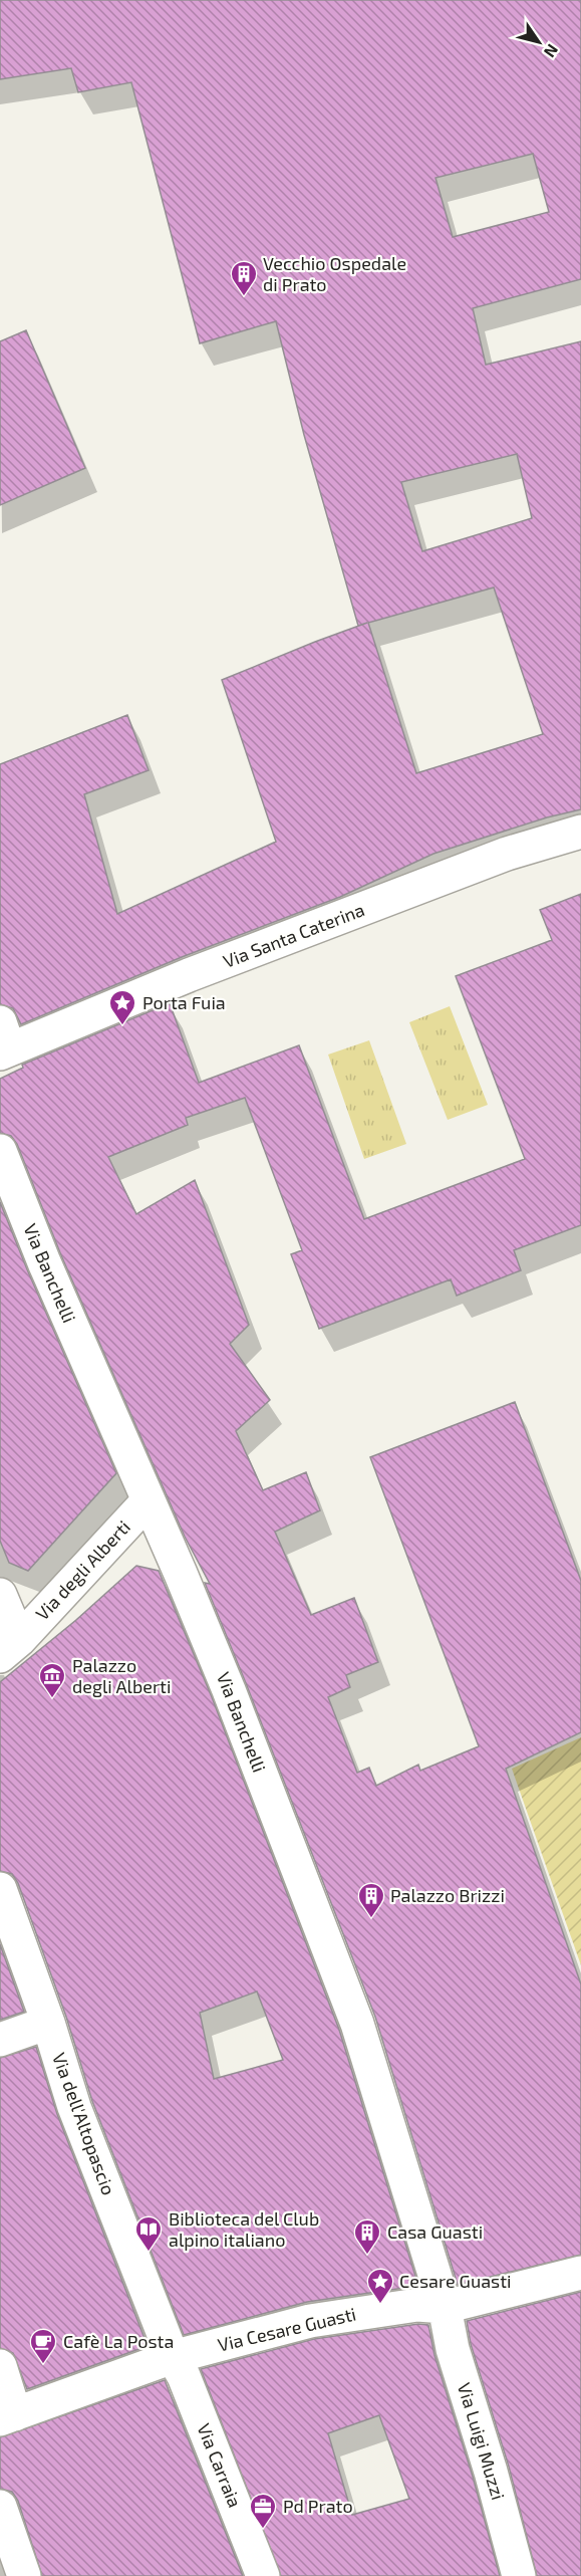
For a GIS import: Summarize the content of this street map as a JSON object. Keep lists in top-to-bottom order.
{
  "streets": {
    "street": [
      "Via Santa Caterina",
      "Via Banchelli",
      "Via degli Alberti",
      "Via dell'Altopascio",
      "Via Cesare Guasti",
      "Via Luigi Muzzi",
      "Via Carraia"
    ]
  },
  "crossings": [
    ["Via Banchelli", "Via degli Alberti"],
    ["Via Banchelli", "Via Cesare Guasti"],
    ["Via Banchelli", "Via Luigi Muzzi"],
    ["Via dell'Altopascio", "Via Cesare Guasti"],
    ["Via dell'Altopascio", "Via Carraia"],
    ["Via Cesare Guasti", "Via Luigi Muzzi"],
    ["Via Cesare Guasti", "Via Carraia"]
  ],
  "places": {
    "building": ["Vecchio Ospedale di Prato", "Palazzo Brizzi", "Casa Guasti"],
    "place": ["Porta Fuia", "Cesare Guasti"],
    "museum": ["Palazzo degli Alberti"],
    "library": ["Biblioteca del Club alpino italiano"],
    "cafe": ["Cafè La Posta"],
    "office": ["Pd Prato"]
  },
  "north": "bottom right"
}
